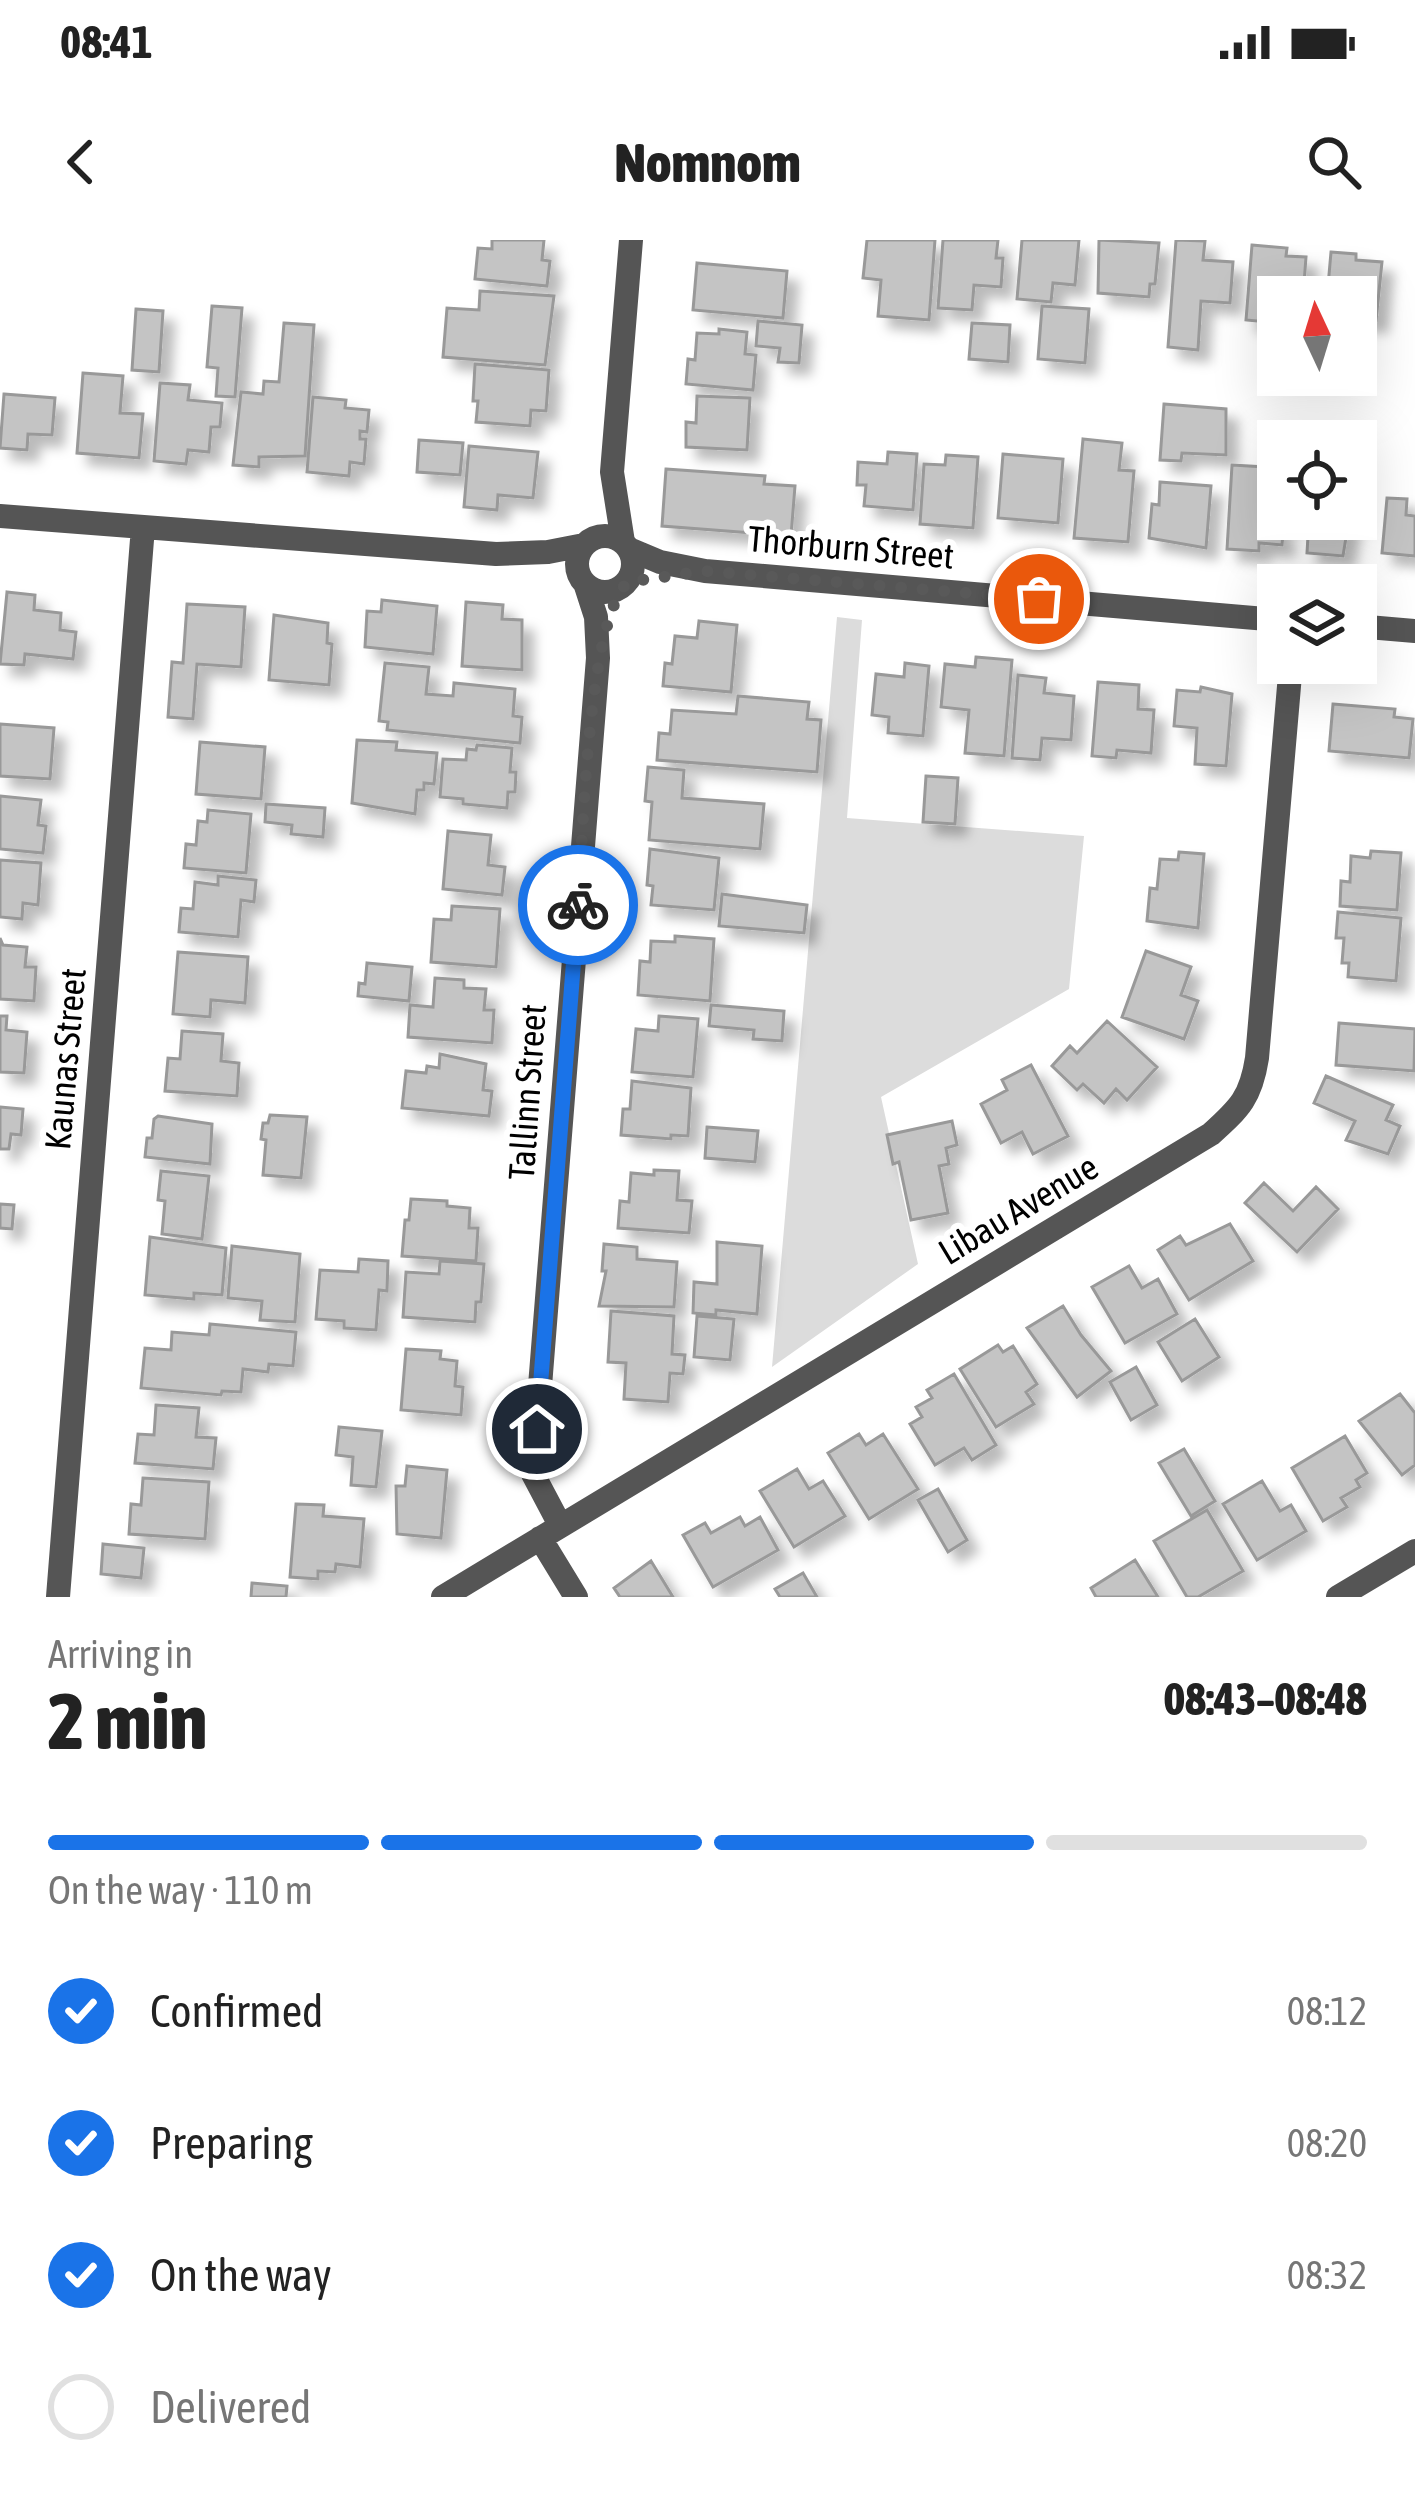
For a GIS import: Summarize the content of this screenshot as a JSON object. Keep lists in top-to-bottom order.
{
  "streets": {
    "street": [
      "Thorburn Street",
      "Kaunas Street",
      "Tallinn Street",
      "Libau Avenue"
    ]
  },
  "crossings": [
    ["Thorburn Street", "Tallinn Street"],
    ["Tallinn Street", "Libau Avenue"]
  ],
  "north": "top",
  "page": {
    "status": "08:41",
    "header": "Nomnom",
    "heading": ["2 min", "Arriving in", "08:43–08:48"],
    "bar": "On the way · 110 m",
    "list": [
      ["Confirmed", "08:12"],
      ["Preparing", "08:20"],
      ["On the way", "08:32"],
      "Delivered"
    ]
  }
}
